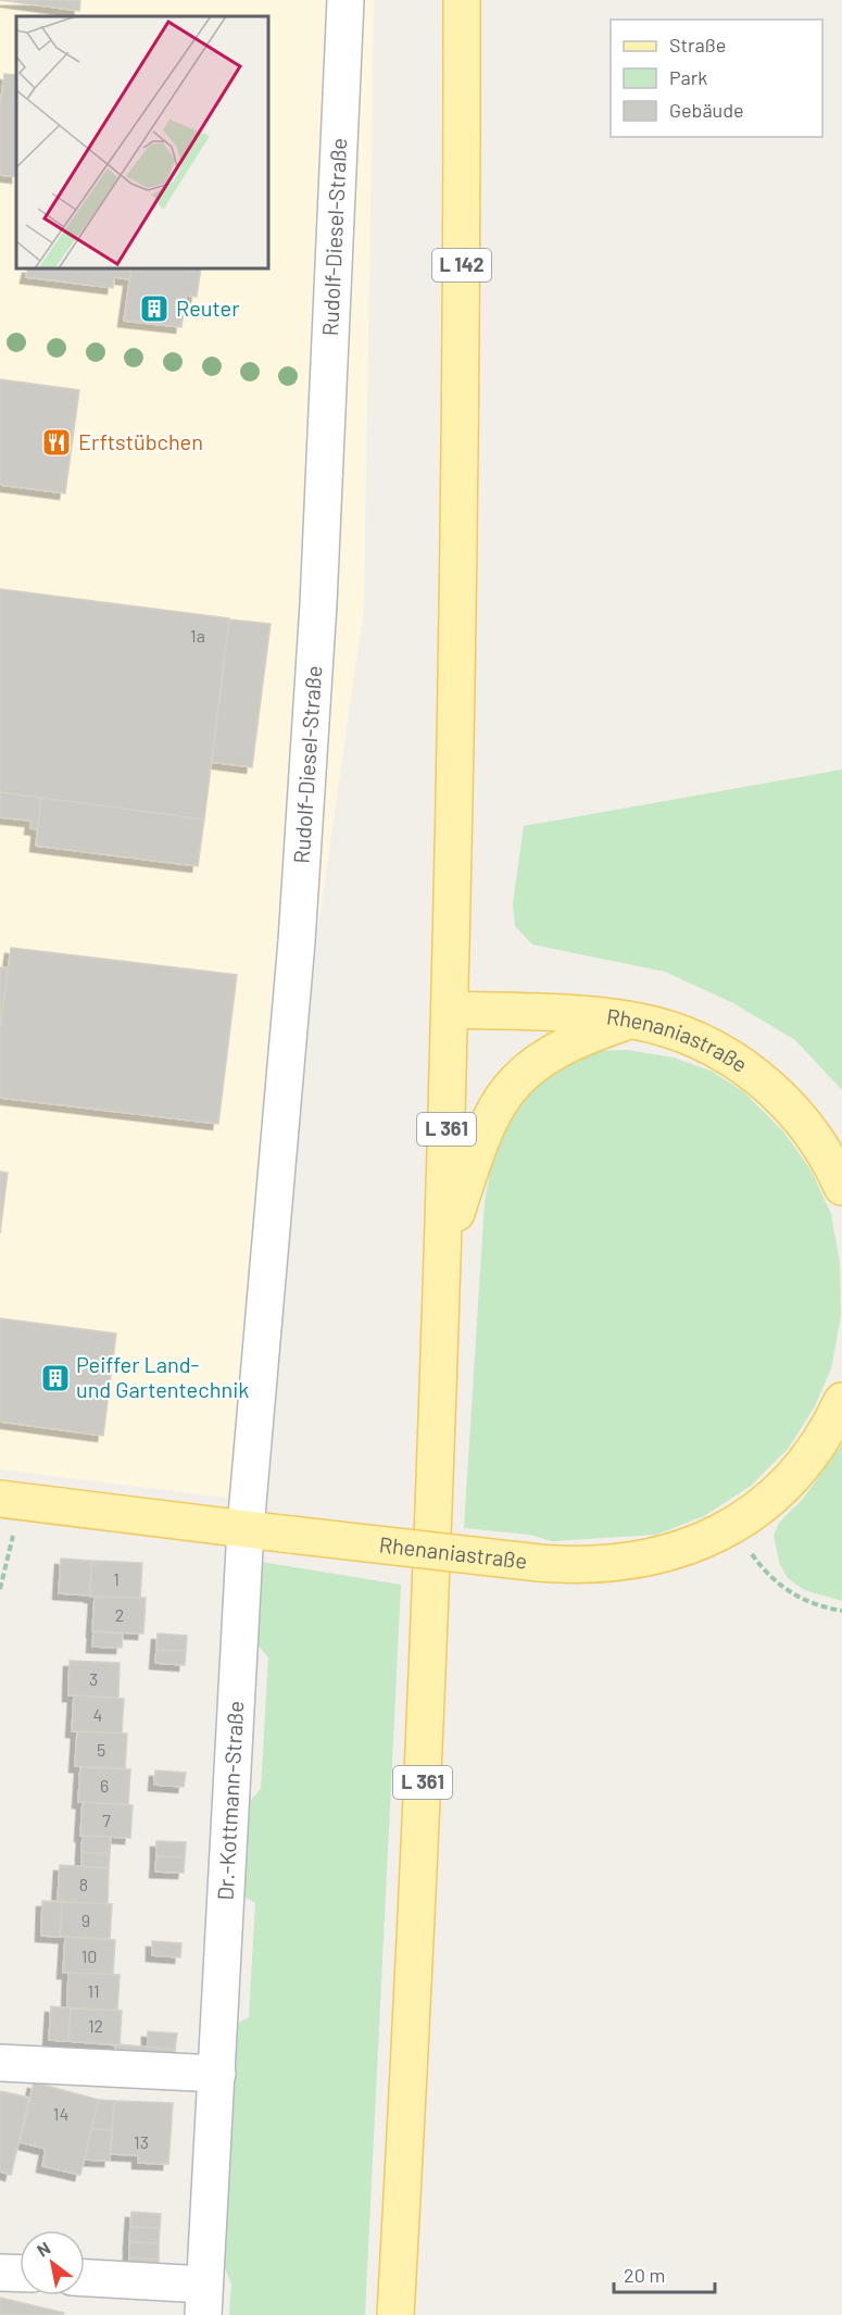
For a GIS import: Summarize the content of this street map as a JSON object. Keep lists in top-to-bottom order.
{
  "streets": {
    "main road": ["L 142", "Rhenaniastraße", "L 361"],
    "street": ["Rudolf-Diesel-Straße", "Dr.-Kottmann-Straße"]
  },
  "crossings": [
    ["Rudolf-Diesel-Straße", "Rhenaniastraße"],
    ["Rudolf-Diesel-Straße", "Dr.-Kottmann-Straße"],
    ["L 142", "Rhenaniastraße"],
    ["L 142", "L 361"],
    ["Rhenaniastraße", "L 361"],
    ["Rhenaniastraße", "Dr.-Kottmann-Straße"]
  ],
  "places": {
    "building": ["Reuter", "Peiffer Land- und Gartentechnik"],
    "restaurant": ["Erftstübchen"]
  },
  "house_numbers": [
    "1a",
    "1",
    "2",
    "3",
    "4",
    "5",
    "6",
    "7",
    "8",
    "9",
    "10",
    "11",
    "12",
    "14",
    "13"
  ],
  "legend": ["Straße", "Park", "Gebäude"],
  "scale_bar": "20 m",
  "north": "top left"
}
